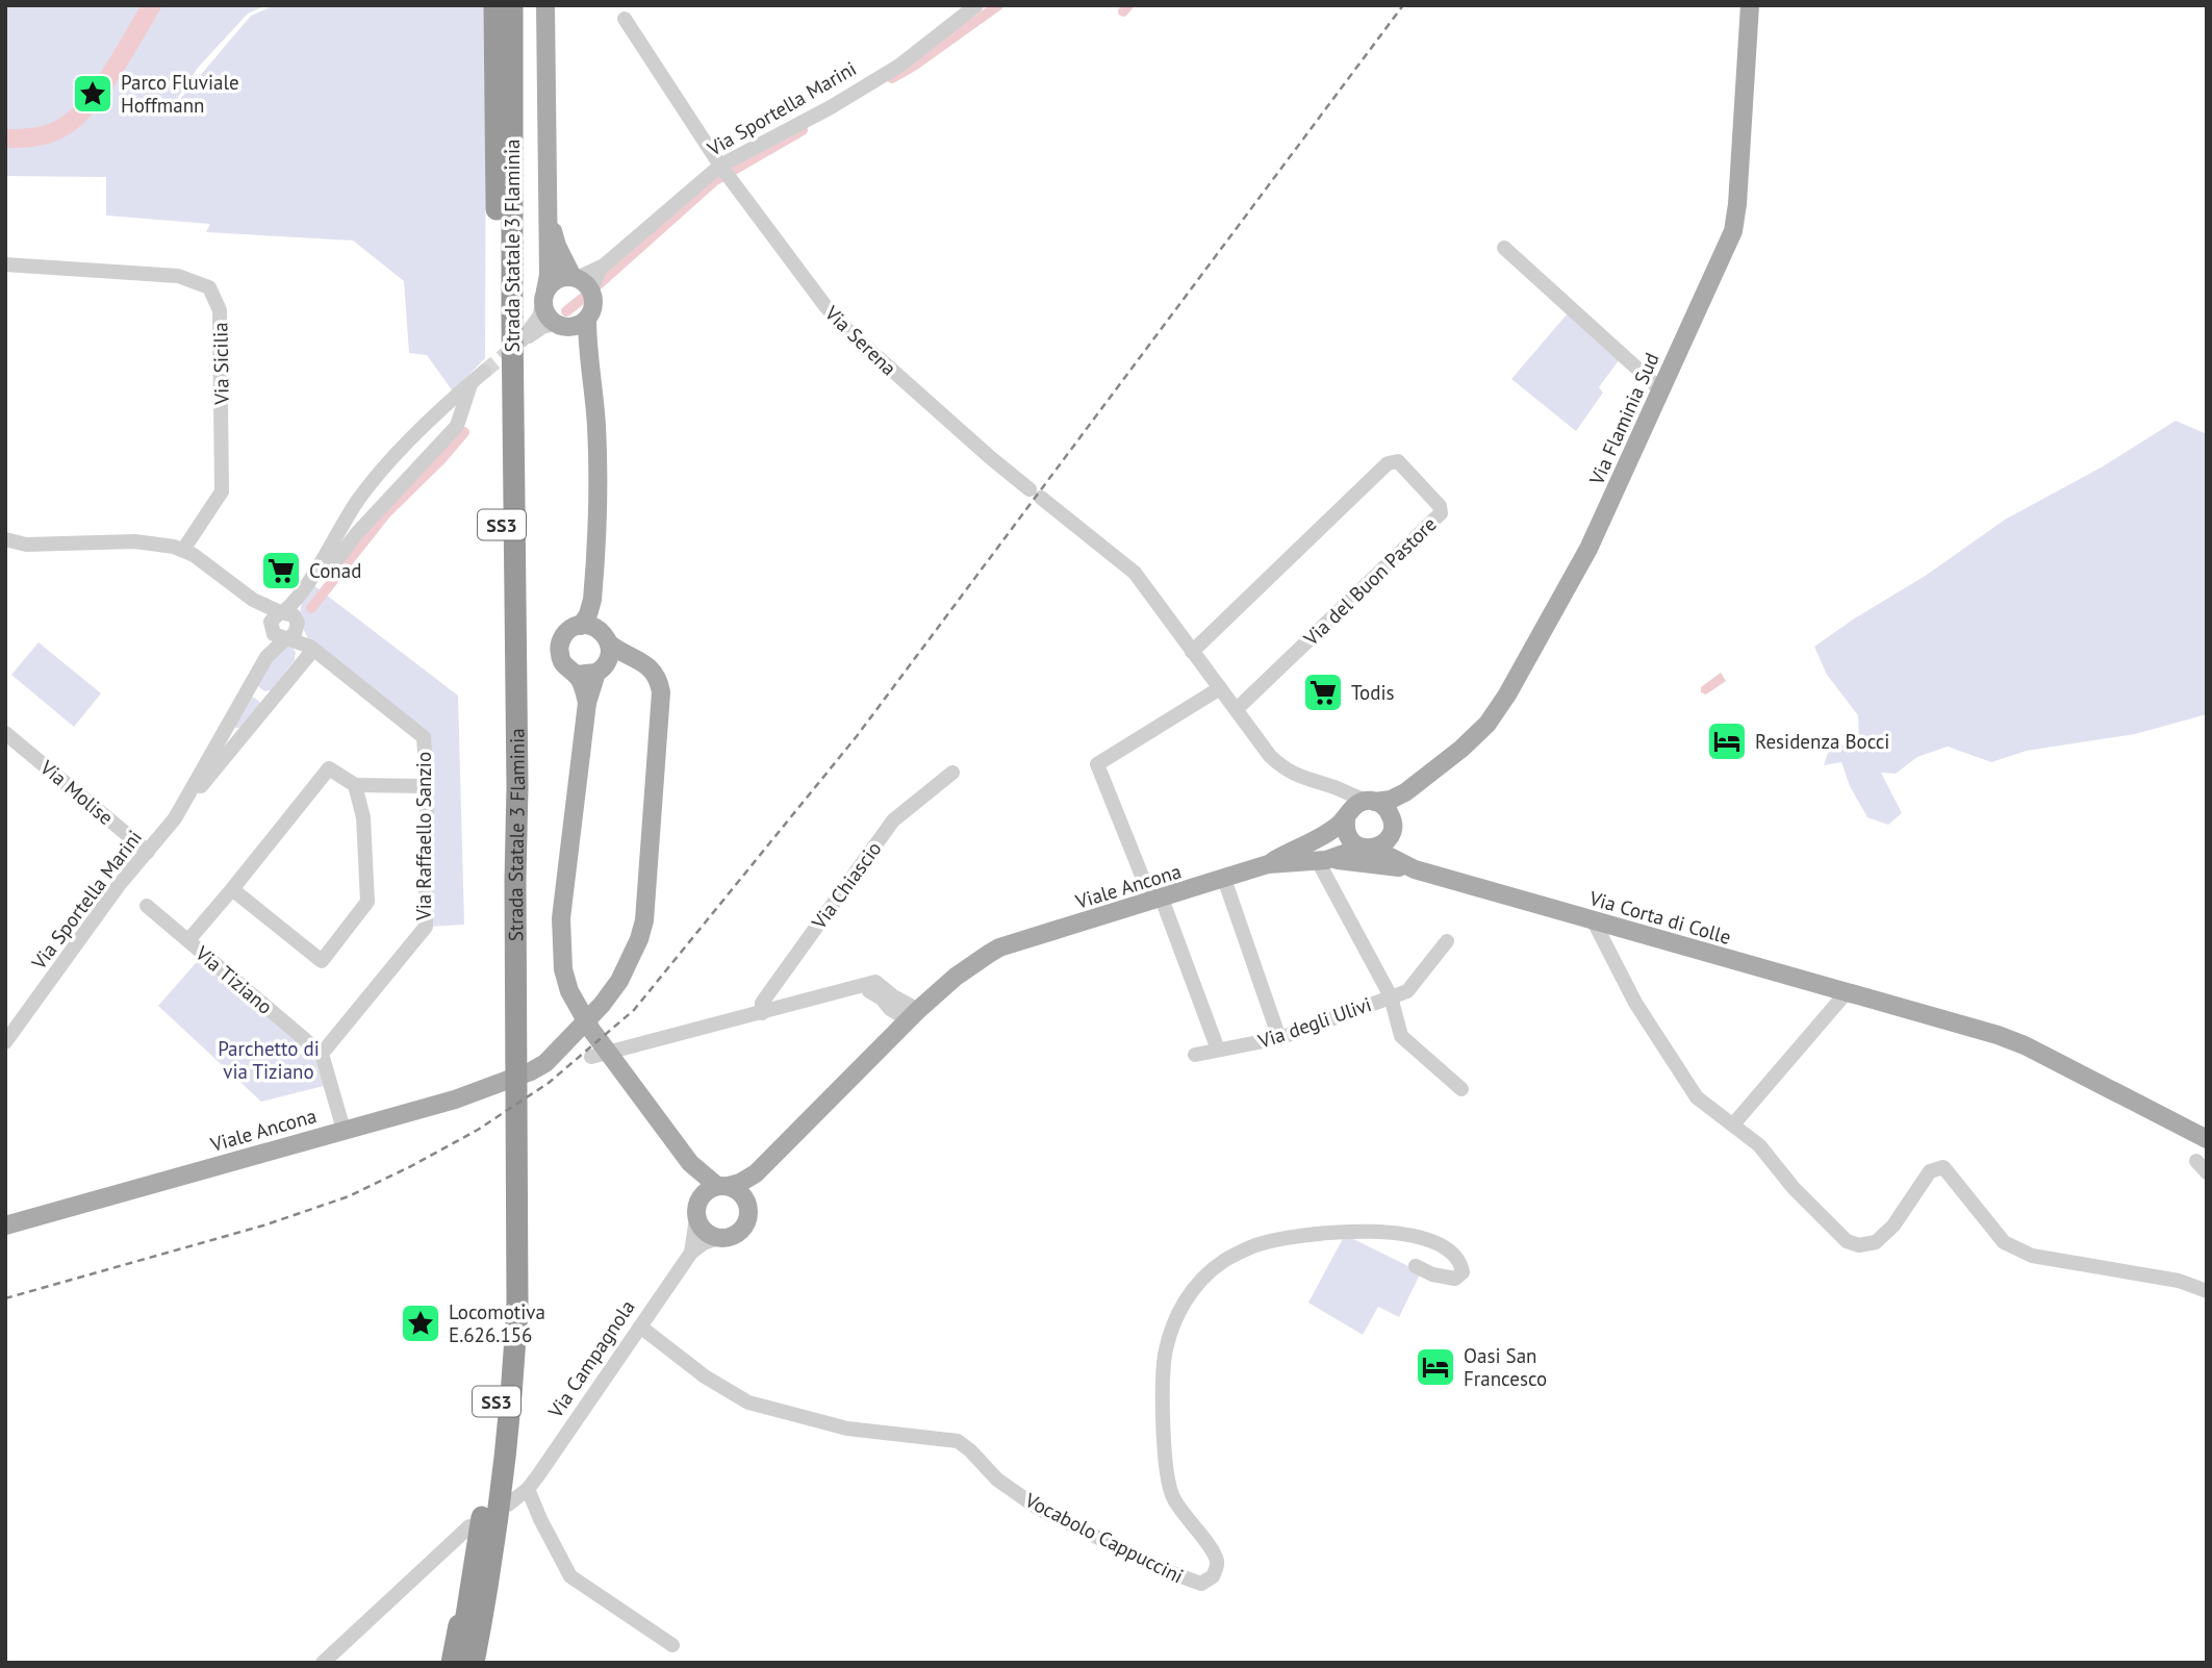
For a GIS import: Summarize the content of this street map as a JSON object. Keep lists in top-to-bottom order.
{
  "streets": {
    "highway": ["Strada Statale 3 Flaminia", "SS3"],
    "main road": [
      "Via Sportella Marini",
      "Via Flaminia Sud",
      "Viale Ancona",
      "Via Corta di Colle",
      "Via Campagnola"
    ],
    "street": [
      "Via Serena",
      "Via Sicilia",
      "Via del Buon Pastore",
      "Via Molise",
      "Via Raffaello Sanzio",
      "Via Chiascio",
      "Via Tiziano",
      "Via degli Ulivi",
      "Vocabolo Cappuccini"
    ]
  },
  "crossings": [
    ["Via Sportella Marini", "Via Serena"],
    ["Via Sportella Marini", "Via Molise"],
    ["Via Sportella Marini", "Via Raffaello Sanzio"],
    ["Via Serena", "Via Flaminia Sud"],
    ["Via Serena", "Via del Buon Pastore"],
    ["Via Serena", "Viale Ancona"],
    ["Via Serena", "Via Corta di Colle"],
    ["Via Sicilia", "Via Raffaello Sanzio"],
    ["Via Flaminia Sud", "Viale Ancona"],
    ["Via Flaminia Sud", "Via Corta di Colle"],
    ["Via Raffaello Sanzio", "Via Tiziano"],
    ["Viale Ancona", "Via Corta di Colle"],
    ["Viale Ancona", "Via degli Ulivi"],
    ["Viale Ancona", "Via Campagnola"],
    ["Via Campagnola", "Vocabolo Cappuccini"]
  ],
  "parks": ["Parchetto di via Tiziano"],
  "places": {
    "place": ["Parco Fluviale Hoffmann", "Locomotiva E.626.156"],
    "supermarket": ["Conad", "Todis"],
    "hotel": ["Residenza Bocci", "Oasi San Francesco"]
  }
}
